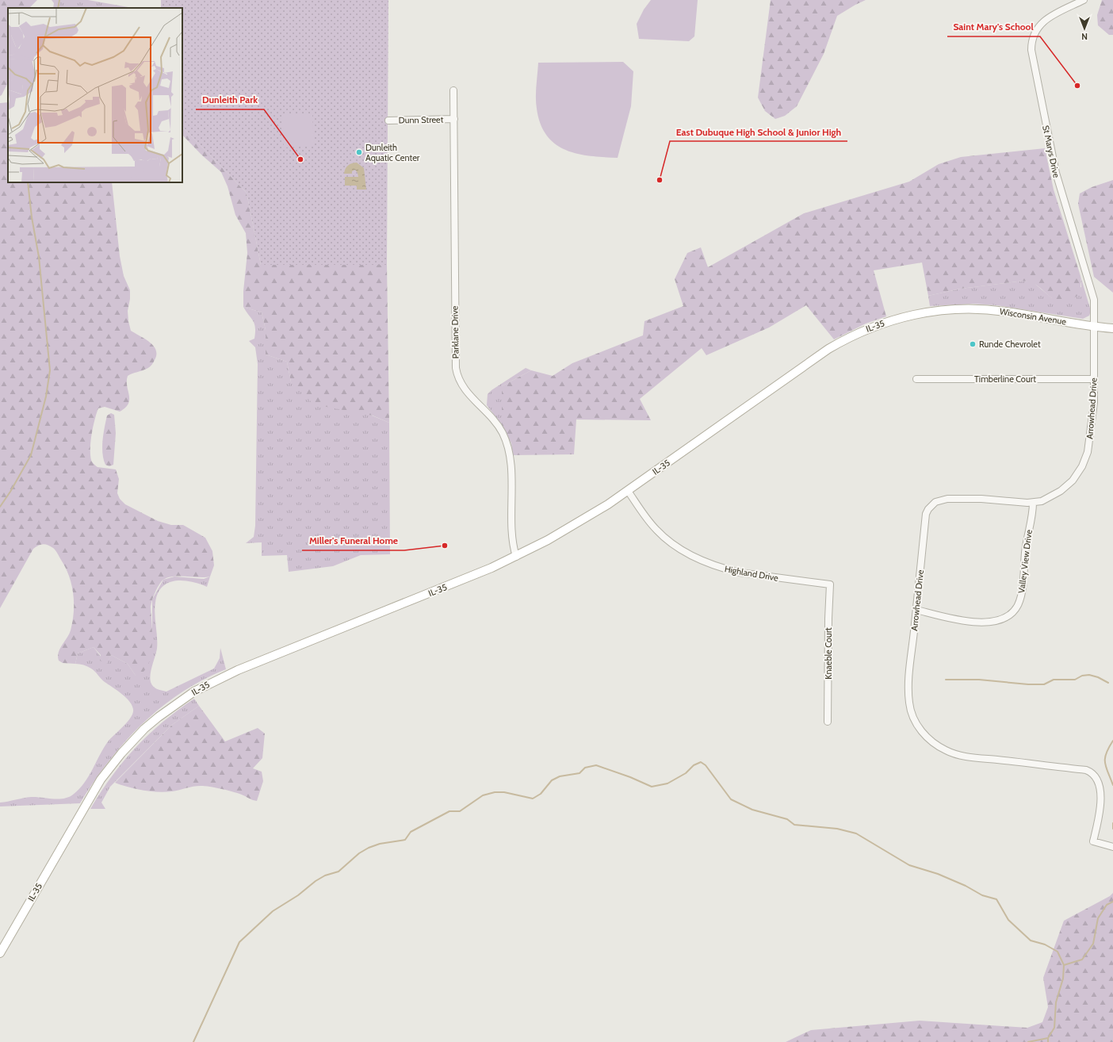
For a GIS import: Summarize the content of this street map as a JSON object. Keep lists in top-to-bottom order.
{
  "streets": {
    "main road": ["Wisconsin Avenue", "IL-35"],
    "street": [
      "Dunn Street",
      "St Marys Drive",
      "Parklane Drive",
      "Timberline Court",
      "Arrowhead Drive",
      "Valley View Drive",
      "Highland Drive",
      "Knaeble Court"
    ]
  },
  "crossings": [
    ["Dunn Street", "Parklane Drive"],
    ["St Marys Drive", "Wisconsin Avenue"],
    ["St Marys Drive", "Arrowhead Drive"],
    ["Wisconsin Avenue", "IL-35"],
    ["Wisconsin Avenue", "Arrowhead Drive"],
    ["IL-35", "Parklane Drive"],
    ["IL-35", "Highland Drive"],
    ["Timberline Court", "Arrowhead Drive"],
    ["Arrowhead Drive", "Valley View Drive"],
    ["Highland Drive", "Knaeble Court"]
  ],
  "places": [
    "Saint Mary's School",
    "Dunleith Aquatic Center",
    "Dunleith Park",
    "East Dubuque High School & Junior High",
    "Runde Chevrolet",
    "Miller's Funeral Home"
  ],
  "north": "bottom"
}
